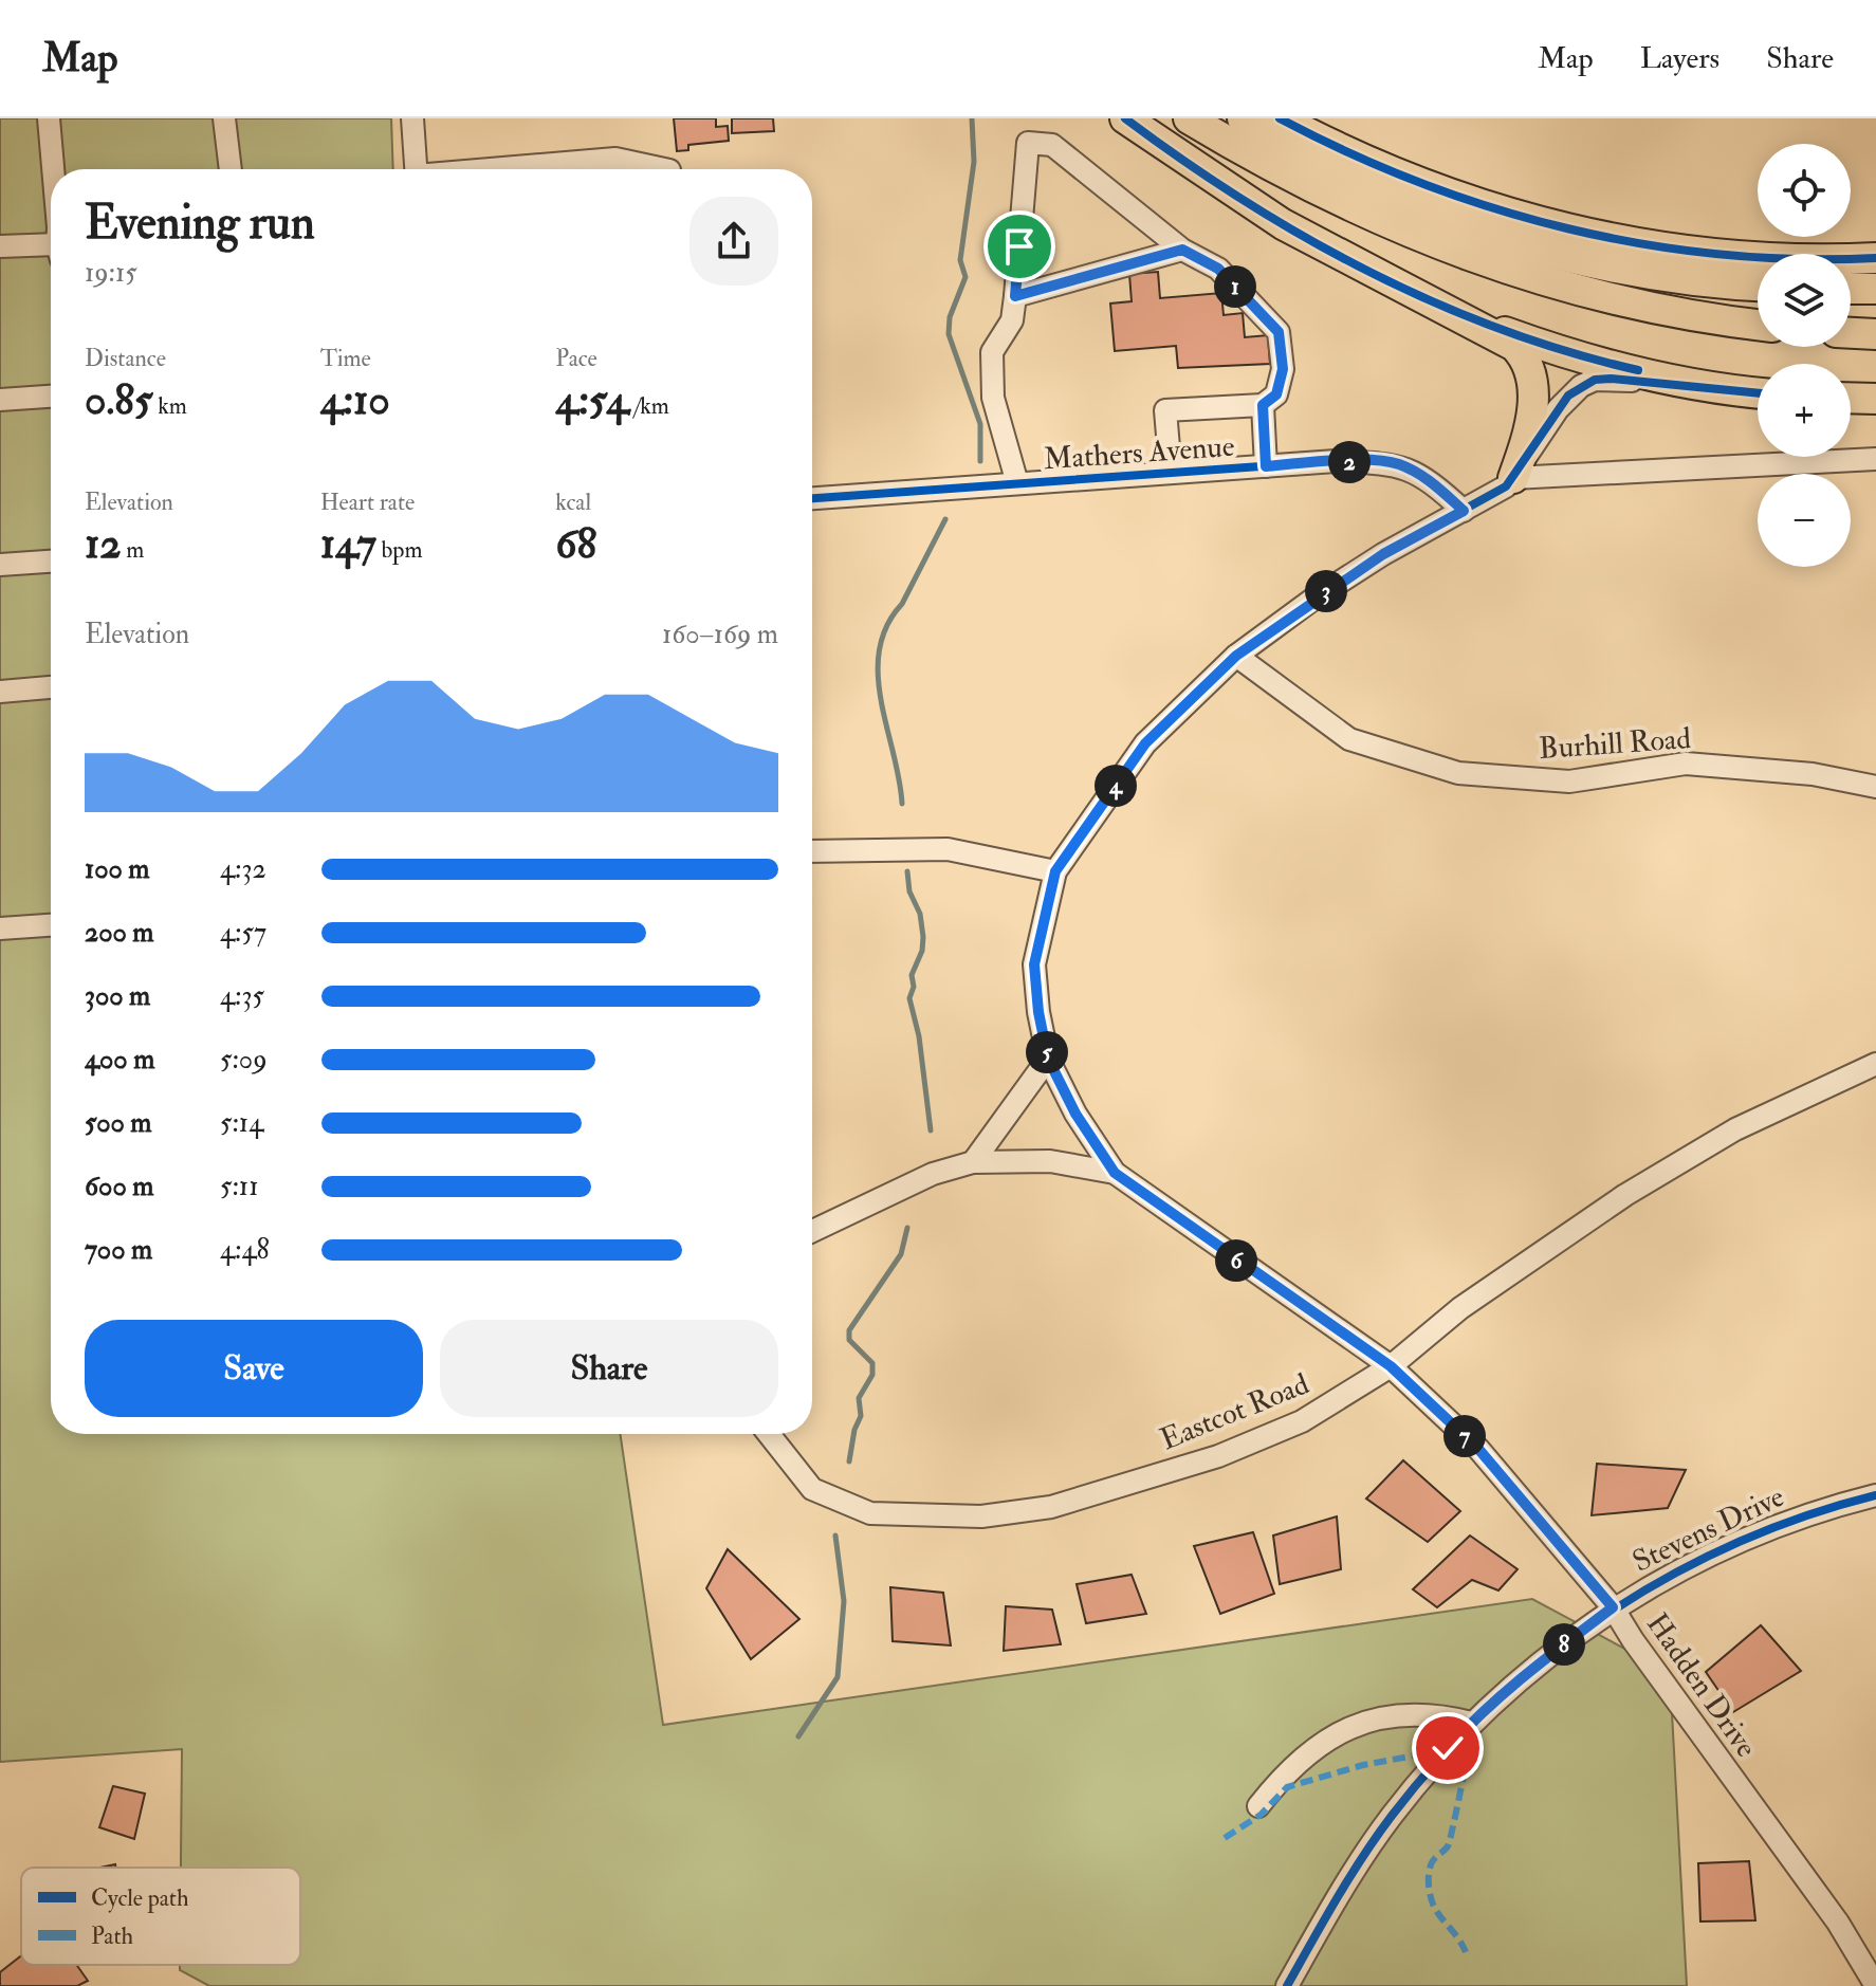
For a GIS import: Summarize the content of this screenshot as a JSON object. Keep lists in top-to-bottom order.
{
  "streets": {
    "street": [
      "Mathers Avenue",
      "Burhill Road",
      "Eastcot Road",
      "Stevens Drive",
      "Hadden Drive"
    ]
  },
  "crossings": [
    ["Mathers Avenue", "Hadden Drive"],
    ["Burhill Road", "Hadden Drive"],
    ["Eastcot Road", "Hadden Drive"],
    ["Stevens Drive", "Hadden Drive"]
  ],
  "legend": ["Cycle path", "Path"],
  "page": {
    "header": "Map",
    "nav": ["Map", "Layers", "Share"],
    "map_buttons": ["+", "−"],
    "heading": ["Evening run", "19:15"],
    "pins": [
      "1",
      "2",
      "3",
      "4",
      "5",
      "6",
      "7",
      "8"
    ],
    "stats": [
      ["Distance", "0.85 km"],
      ["Time", "4:10"],
      ["Pace", "4:54 /km"],
      ["Elevation", "12 m"],
      ["Heart rate", "147 bpm"],
      ["kcal", "68"]
    ],
    "chart": ["Elevation", "160–169 m"],
    "list": [
      {
        "name": "100 m",
        "note": "4:32"
      },
      {
        "name": "200 m",
        "note": "4:57"
      },
      {
        "name": "300 m",
        "note": "4:35"
      },
      {
        "name": "400 m",
        "note": "5:09"
      },
      {
        "name": "500 m",
        "note": "5:14"
      },
      {
        "name": "600 m",
        "note": "5:11"
      },
      {
        "name": "700 m",
        "note": "4:48"
      }
    ],
    "buttons": ["Save", "Share"]
  }
}
